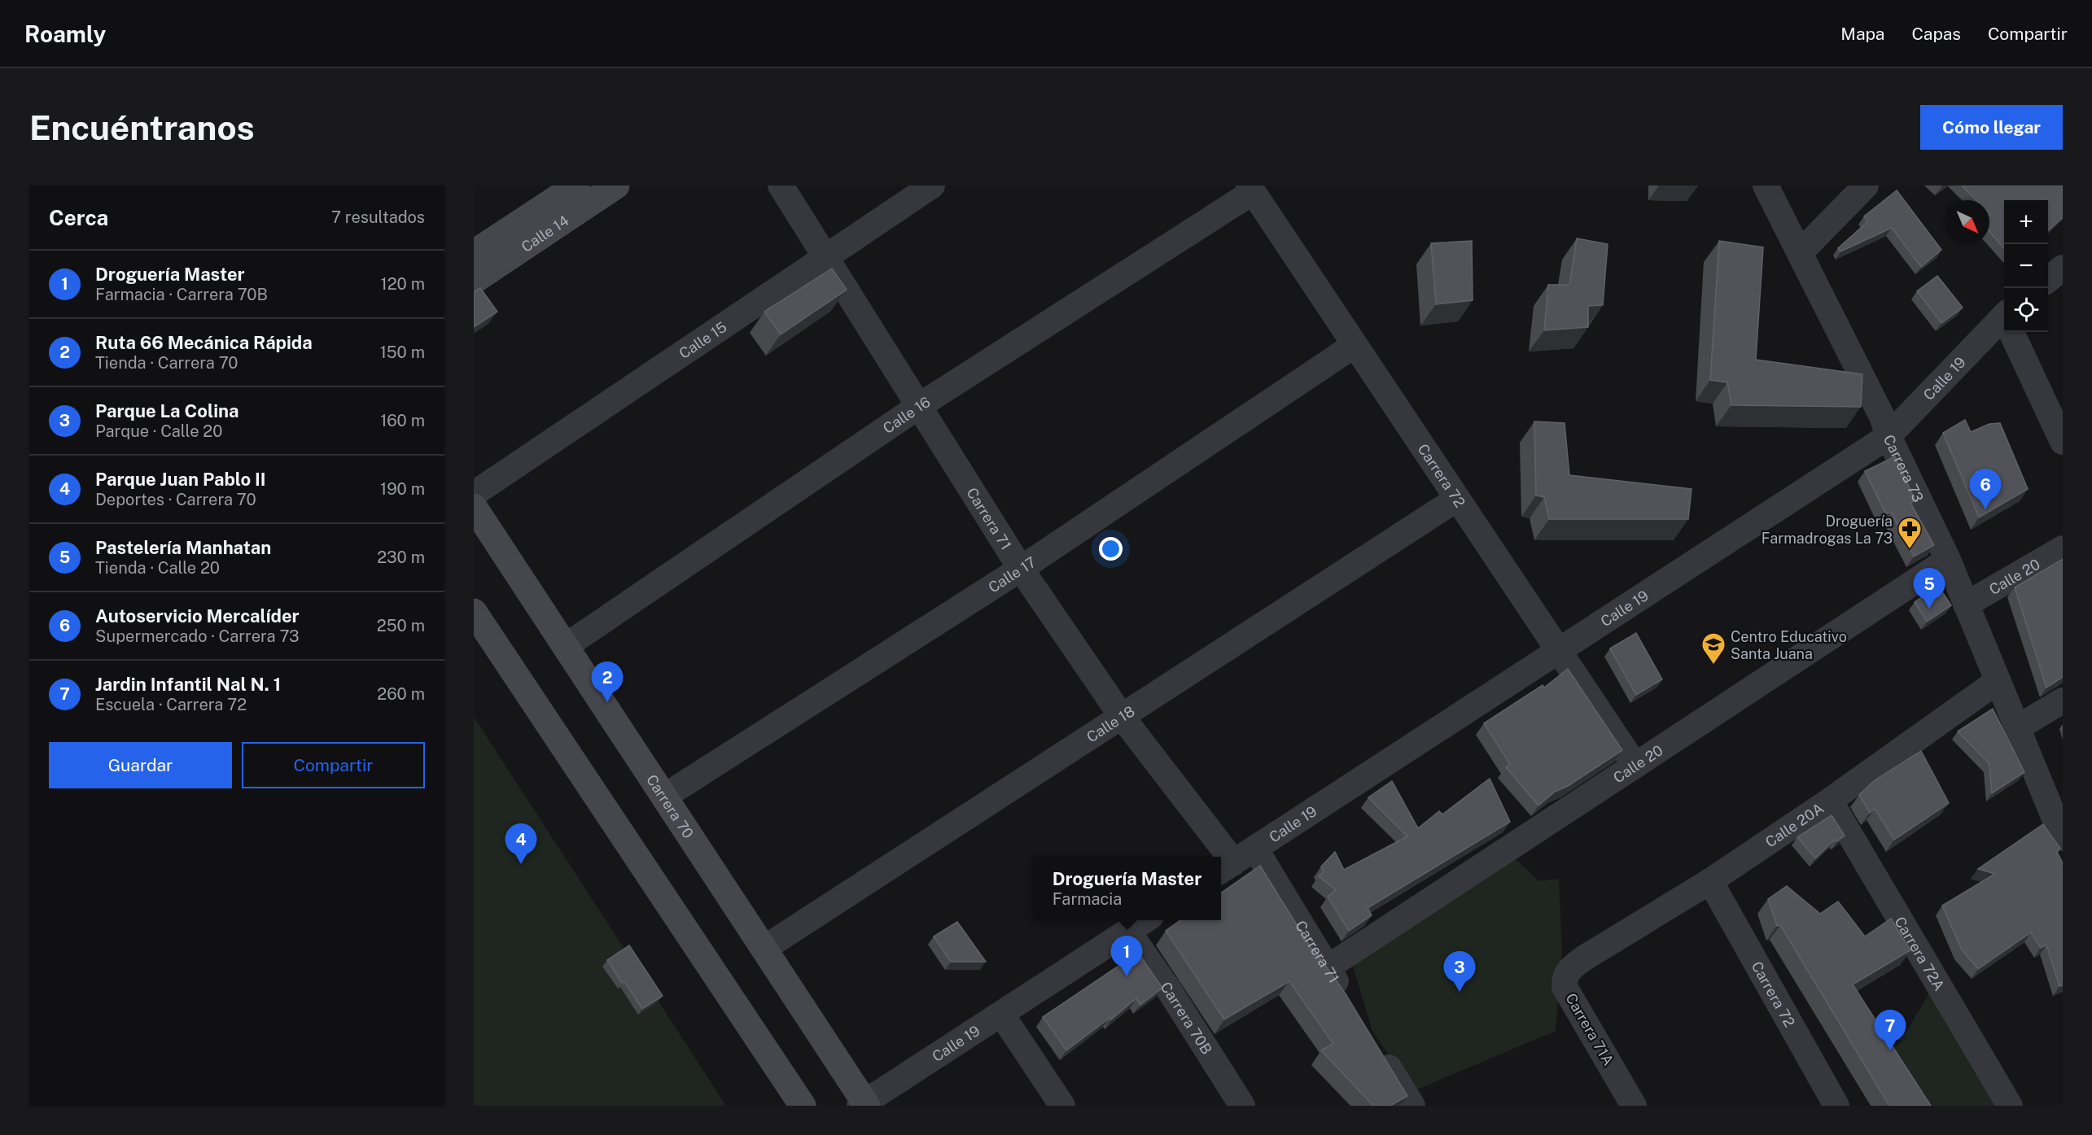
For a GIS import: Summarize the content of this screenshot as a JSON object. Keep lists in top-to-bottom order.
{
  "streets": {
    "main road": ["Calle 14", "Carrera 70"],
    "street": [
      "Calle 15",
      "Calle 19",
      "Calle 16",
      "Carrera 73",
      "Carrera 72",
      "Carrera 71",
      "Calle 17",
      "Calle 20",
      "Calle 18",
      "Calle 20A",
      "Carrera 72A",
      "Carrera 70B",
      "Carrera 71A"
    ]
  },
  "crossings": [
    ["Calle 15", "Carrera 71"],
    ["Calle 19", "Carrera 73"],
    ["Calle 19", "Carrera 72"],
    ["Calle 19", "Carrera 71"],
    ["Calle 19", "Carrera 70"],
    ["Calle 19", "Carrera 70B"],
    ["Calle 16", "Carrera 72"],
    ["Calle 16", "Carrera 71"],
    ["Calle 16", "Carrera 70"],
    ["Carrera 73", "Calle 20"],
    ["Carrera 73", "Calle 20A"],
    ["Carrera 72", "Calle 17"],
    ["Carrera 72", "Calle 20"],
    ["Carrera 72", "Calle 18"],
    ["Carrera 72", "Calle 20A"],
    ["Carrera 71", "Calle 17"],
    ["Carrera 71", "Calle 20"],
    ["Carrera 71", "Calle 18"],
    ["Calle 17", "Carrera 70"],
    ["Calle 18", "Carrera 70"],
    ["Calle 20A", "Carrera 72A"],
    ["Calle 20A", "Carrera 71A"]
  ],
  "places": {
    "pharmacy": ["Droguería Farmadrogas La 73"],
    "school or university": ["Centro Educativo Santa Juana"]
  },
  "north": "bottom right",
  "page": {
    "header": "Roamly",
    "nav": ["Mapa", "Capas", "Compartir"],
    "buttons": [
      "Cómo llegar",
      ["Guardar", "Compartir"]
    ],
    "title": "Encuéntranos",
    "heading": ["Cerca", "7 resultados"],
    "map_buttons": ["+", "−"],
    "list": [
      {
        "mark": "1",
        "name": "Droguería Master",
        "note": "Farmacia · Carrera 70B",
        "value": "120 m"
      },
      {
        "mark": "2",
        "name": "Ruta 66 Mecánica Rápida",
        "note": "Tienda · Carrera 70",
        "value": "150 m"
      },
      {
        "mark": "3",
        "name": "Parque La Colina",
        "note": "Parque · Calle 20",
        "value": "160 m"
      },
      {
        "mark": "4",
        "name": "Parque Juan Pablo II",
        "note": "Deportes · Carrera 70",
        "value": "190 m"
      },
      {
        "mark": "5",
        "name": "Pastelería Manhatan",
        "note": "Tienda · Calle 20",
        "value": "230 m"
      },
      {
        "mark": "6",
        "name": "Autoservicio Mercalíder",
        "note": "Supermercado · Carrera 73",
        "value": "250 m"
      },
      {
        "mark": "7",
        "name": "Jardin Infantil Nal N. 1",
        "note": "Escuela · Carrera 72",
        "value": "260 m"
      }
    ],
    "pins": [
      "6",
      "5",
      "2",
      "4",
      "1",
      "3",
      "7"
    ],
    "popup": ["Droguería Master", "Farmacia"]
  }
}
